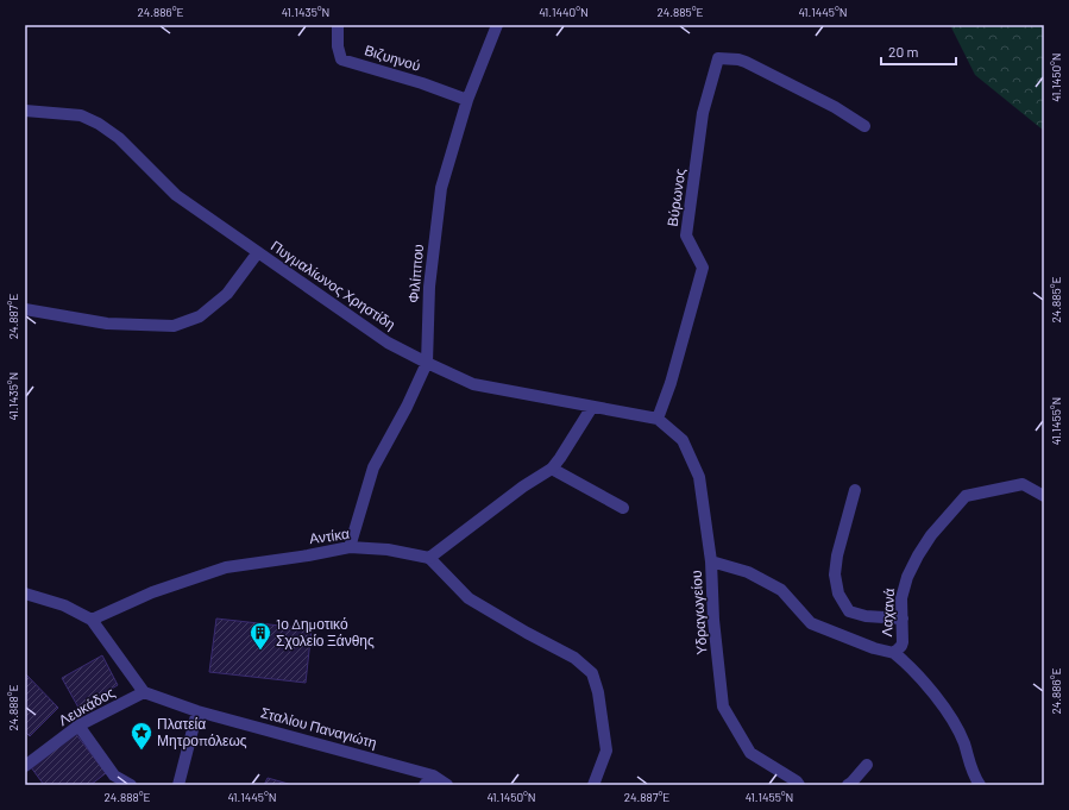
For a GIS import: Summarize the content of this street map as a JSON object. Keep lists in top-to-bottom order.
{
  "streets": {
    "street": [
      "Βιζυηνού",
      "Βύρωνος",
      "Φιλίππου",
      "Πυγμαλίωνος Χρηστίδη",
      "Αντίκα",
      "Υδραγωγείου",
      "Λαχανά",
      "Λευκάδος",
      "Σταλίου Παναγιώτη"
    ]
  },
  "crossings": [
    ["Βιζυηνού", "Φιλίππου"],
    ["Βύρωνος", "Πυγμαλίωνος Χρηστίδη"],
    ["Βύρωνος", "Υδραγωγείου"],
    ["Φιλίππου", "Πυγμαλίωνος Χρηστίδη"],
    ["Φιλίππου", "Αντίκα"],
    ["Πυγμαλίωνος Χρηστίδη", "Υδραγωγείου"],
    ["Υδραγωγείου", "Λαχανά"],
    ["Λευκάδος", "Σταλίου Παναγιώτη"]
  ],
  "places": {
    "building": ["1ο Δημοτικό Σχολείο Ξάνθης"],
    "place": ["Πλατεία Μητροπόλεως"]
  },
  "scale_bar": "20 m",
  "coordinates": [
    "24.886°E",
    "41.1435°N",
    "41.1440°N",
    "24.885°E",
    "41.1445°N",
    "41.1450°N",
    "24.887°E",
    "41.1455°N",
    "24.888°E"
  ]
}
